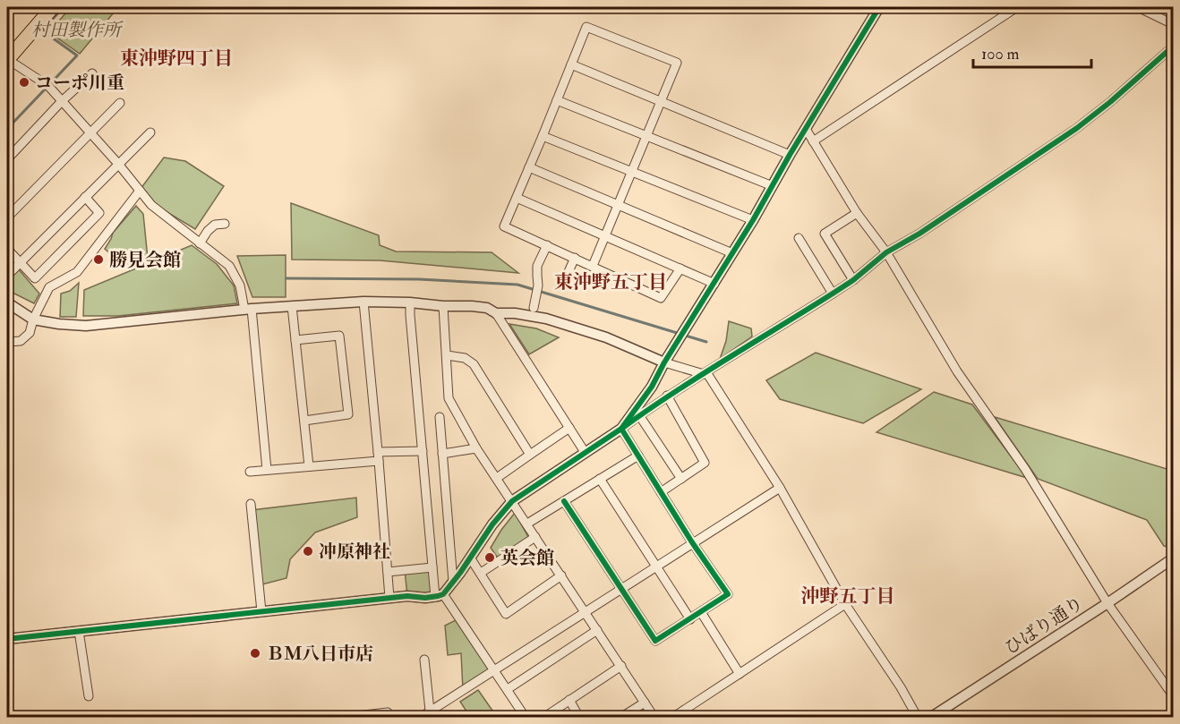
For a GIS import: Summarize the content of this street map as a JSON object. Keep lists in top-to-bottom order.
{
  "streets": {
    "street": ["ひばり通り"]
  },
  "districts": ["東沖野四丁目", "東沖野五丁目", "沖野五丁目"],
  "parks": ["村田製作所"],
  "places": [
    "コーポ川重",
    "勝見会館",
    "冲原神社",
    "英会館",
    "ＢＭ八日市店"
  ],
  "scale_bar": "100 m"
}
